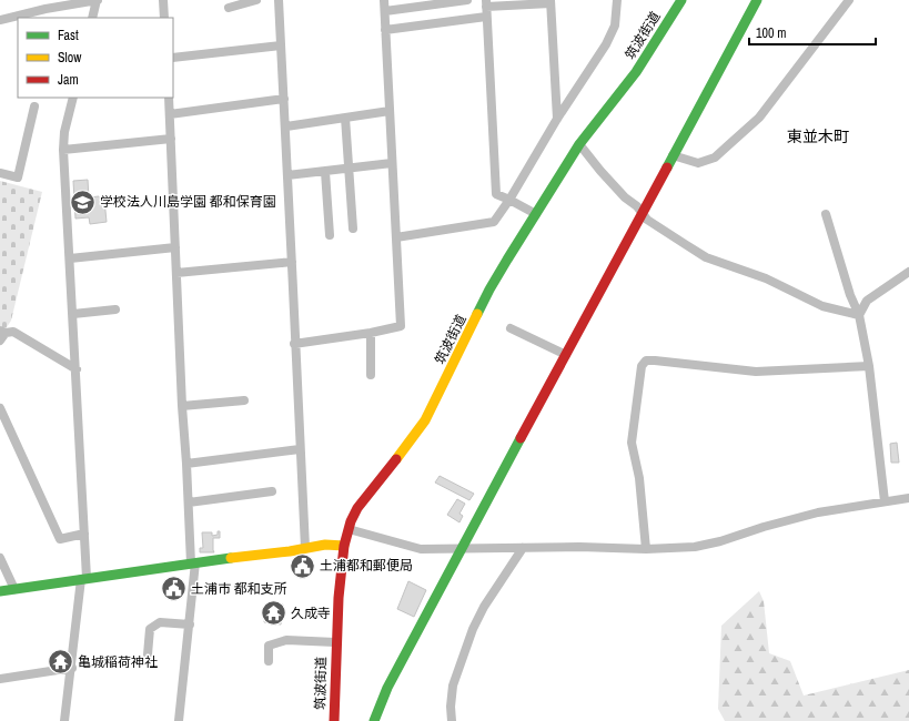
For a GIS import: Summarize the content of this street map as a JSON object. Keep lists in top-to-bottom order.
{
  "streets": {
    "street": ["筑波街道"]
  },
  "districts": ["東並木町"],
  "places": {
    "school or university": ["学校法人川島学園 都和保育園"],
    "public building": ["土浦都和郵便局", "土浦市 都和支所"],
    "temple": ["久成寺", "亀城稲荷神社"]
  },
  "legend": ["Fast", "Slow", "Jam"],
  "scale_bar": "100 m"
}
